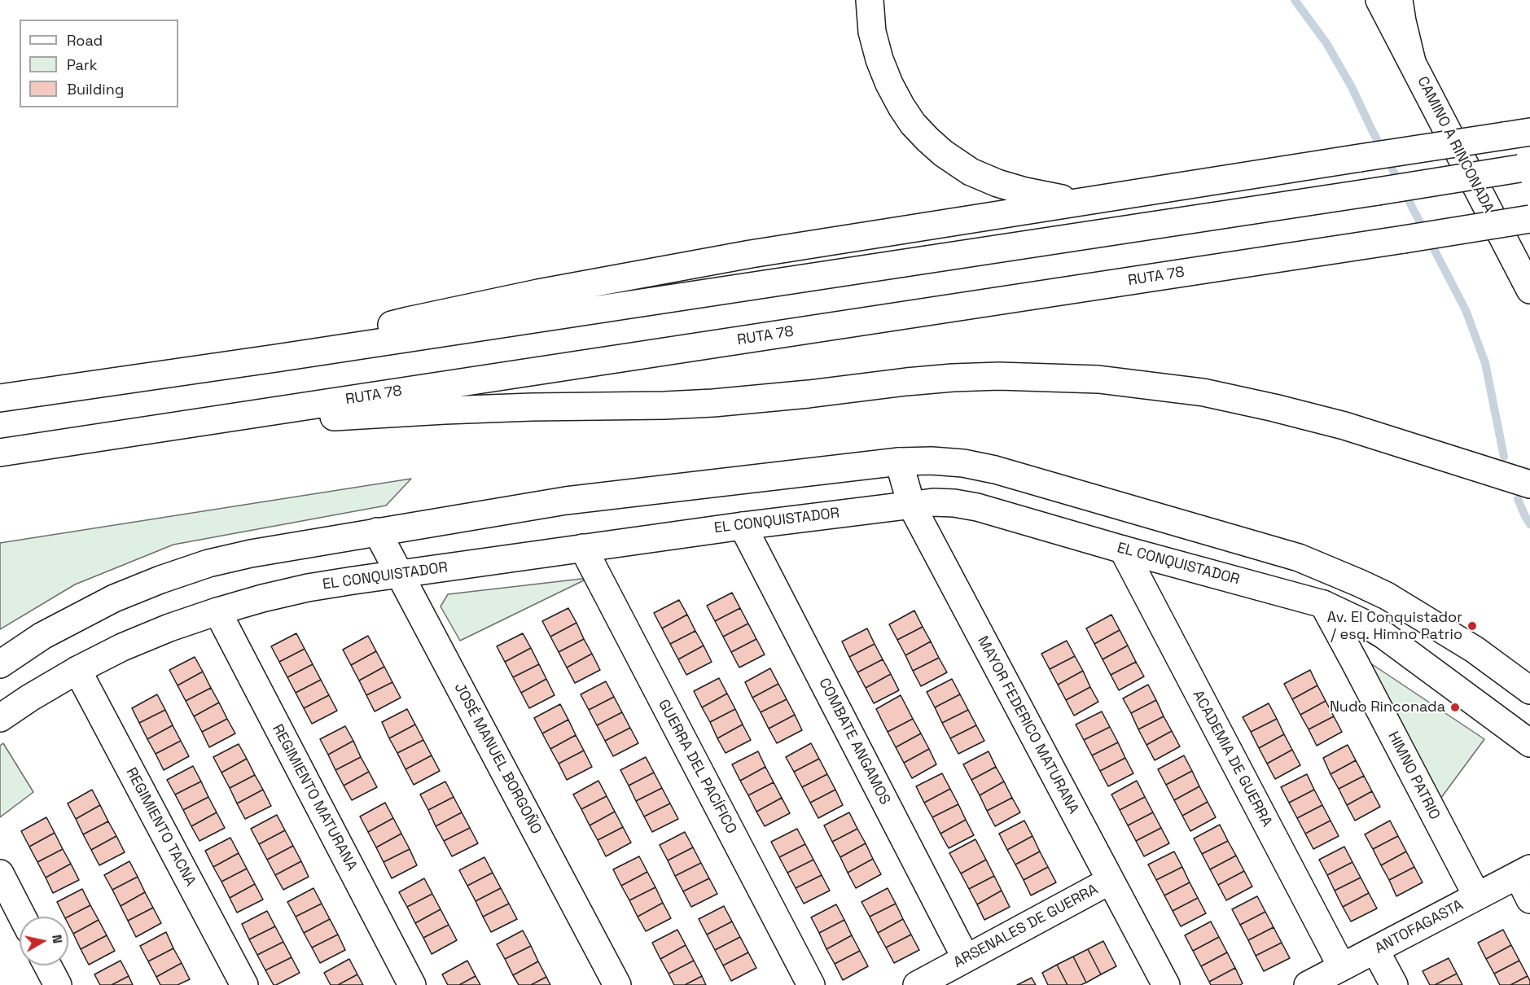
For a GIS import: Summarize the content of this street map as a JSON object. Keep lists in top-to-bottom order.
{
  "streets": {
    "main road": [
      "CAMINO A RINCONADA",
      "RUTA 78",
      "EL CONQUISTADOR",
      "MAYOR FEDERICO MATURANA",
      "COMBATE ANGAMOS",
      "JOSÉ MANUEL BORGOÑO",
      "ACADEMIA DE GUERRA",
      "GUERRA DEL PACÍFICO",
      "HIMNO PATRIO",
      "REGIMIENTO MATURANA",
      "REGIMIENTO TACNA",
      "ARSENALES DE GUERRA",
      "ANTOFAGASTA"
    ]
  },
  "crossings": [
    ["EL CONQUISTADOR", "MAYOR FEDERICO MATURANA"],
    ["EL CONQUISTADOR", "COMBATE ANGAMOS"],
    ["EL CONQUISTADOR", "JOSÉ MANUEL BORGOÑO"],
    ["EL CONQUISTADOR", "ACADEMIA DE GUERRA"],
    ["EL CONQUISTADOR", "GUERRA DEL PACÍFICO"],
    ["EL CONQUISTADOR", "HIMNO PATRIO"],
    ["EL CONQUISTADOR", "REGIMIENTO MATURANA"],
    ["EL CONQUISTADOR", "REGIMIENTO TACNA"],
    ["MAYOR FEDERICO MATURANA", "ARSENALES DE GUERRA"],
    ["COMBATE ANGAMOS", "ARSENALES DE GUERRA"],
    ["ACADEMIA DE GUERRA", "ANTOFAGASTA"],
    ["HIMNO PATRIO", "ANTOFAGASTA"]
  ],
  "places": ["Av. El Conquistador / esq. Himno Patrio", "Nudo Rinconada"],
  "legend": ["Road", "Park", "Building"],
  "north": "right"
}
